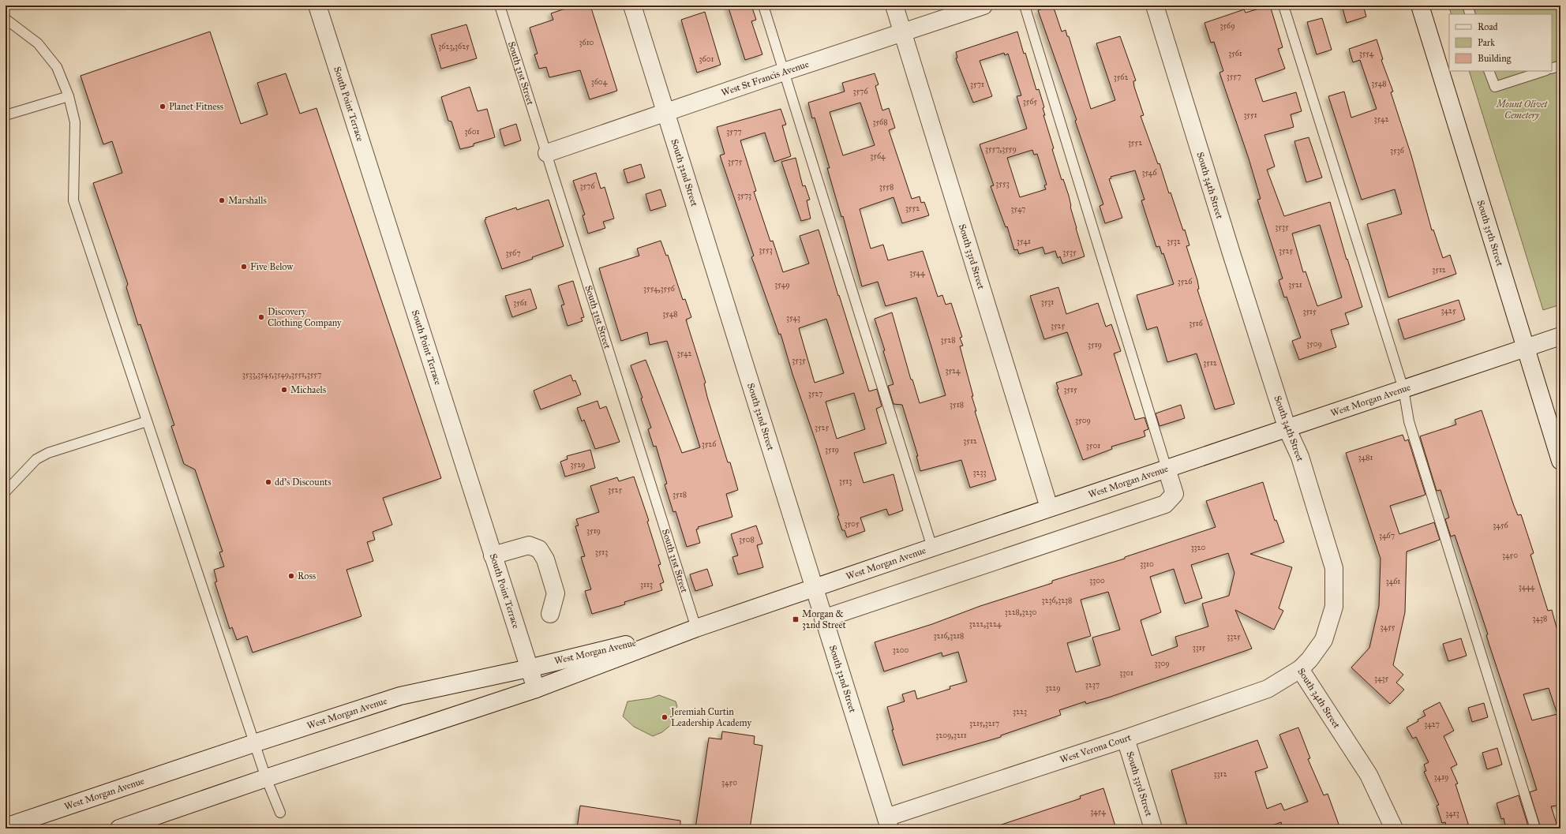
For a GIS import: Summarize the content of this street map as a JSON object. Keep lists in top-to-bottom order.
{
  "streets": {
    "street": [
      "West St Francis Avenue",
      "South Point Terrace",
      "South 32nd Street",
      "South 34th Street",
      "South 35th Street",
      "South 33rd Street",
      "West Morgan Avenue",
      "West Verona Court"
    ],
    "lane": ["South 31st Street"]
  },
  "crossings": [
    ["South 31st Street", "West St Francis Avenue"],
    ["South 31st Street", "West Morgan Avenue"],
    ["West St Francis Avenue", "South 32nd Street"],
    ["West St Francis Avenue", "South 33rd Street"],
    ["South Point Terrace", "West Morgan Avenue"],
    ["South 32nd Street", "West Morgan Avenue"],
    ["South 32nd Street", "West Verona Court"],
    ["South 34th Street", "West Morgan Avenue"],
    ["South 34th Street", "West Verona Court"],
    ["South 35th Street", "West Morgan Avenue"],
    ["South 33rd Street", "West Morgan Avenue"],
    ["South 33rd Street", "West Verona Court"]
  ],
  "parks": ["Mount Olivet Cemetery"],
  "places": {
    "other": [
      "Planet Fitness",
      "Marshalls",
      "Five Below",
      "Discovery Clothing Company",
      "Michaels",
      "dd's Discounts",
      "Ross",
      "Jeremiah Curtin Leadership Academy"
    ],
    "transit": ["Morgan & 32nd Street"]
  },
  "house_numbers": [
    "3569",
    "3610",
    "3623,3625",
    "3561",
    "3554",
    "3601",
    "3557",
    "3562",
    "3604",
    "3548",
    "3571",
    "3576",
    "3565",
    "3551",
    "3542",
    "3568",
    "3601",
    "3577",
    "3552",
    "3557,3559",
    "3536",
    "3564",
    "3575",
    "3546",
    "3553",
    "3576",
    "3558",
    "3573",
    "3552",
    "3547",
    "3535",
    "3541",
    "3532",
    "3553",
    "3525",
    "3535",
    "3567",
    "3512",
    "3544",
    "3526",
    "3549",
    "3521",
    "3554,3556",
    "3531",
    "3561",
    "3425",
    "3515",
    "3548",
    "3543",
    "3516",
    "3525",
    "3528",
    "3509",
    "3519",
    "3542",
    "3535",
    "3512",
    "3524",
    "3533,3545,3549,3551,3557",
    "3515",
    "3527",
    "3518",
    "3509",
    "3525",
    "3512",
    "3526",
    "3501",
    "3519",
    "3481",
    "3529",
    "3233",
    "3513",
    "3525",
    "3518",
    "3505",
    "3456",
    "3519",
    "3467",
    "3508",
    "3320",
    "3513",
    "3450",
    "3310",
    "3300",
    "3461",
    "3113",
    "3444",
    "3236,3238",
    "3228,3230",
    "3438",
    "3222,3224",
    "3455",
    "3216,3218",
    "3325",
    "3315",
    "3200",
    "3309",
    "3301",
    "3435",
    "3237",
    "3229",
    "3223",
    "3215,3217",
    "3427",
    "3209,3211",
    "3312",
    "3419",
    "3450",
    "3454",
    "3413"
  ],
  "legend": ["Road", "Park", "Building"]
}
